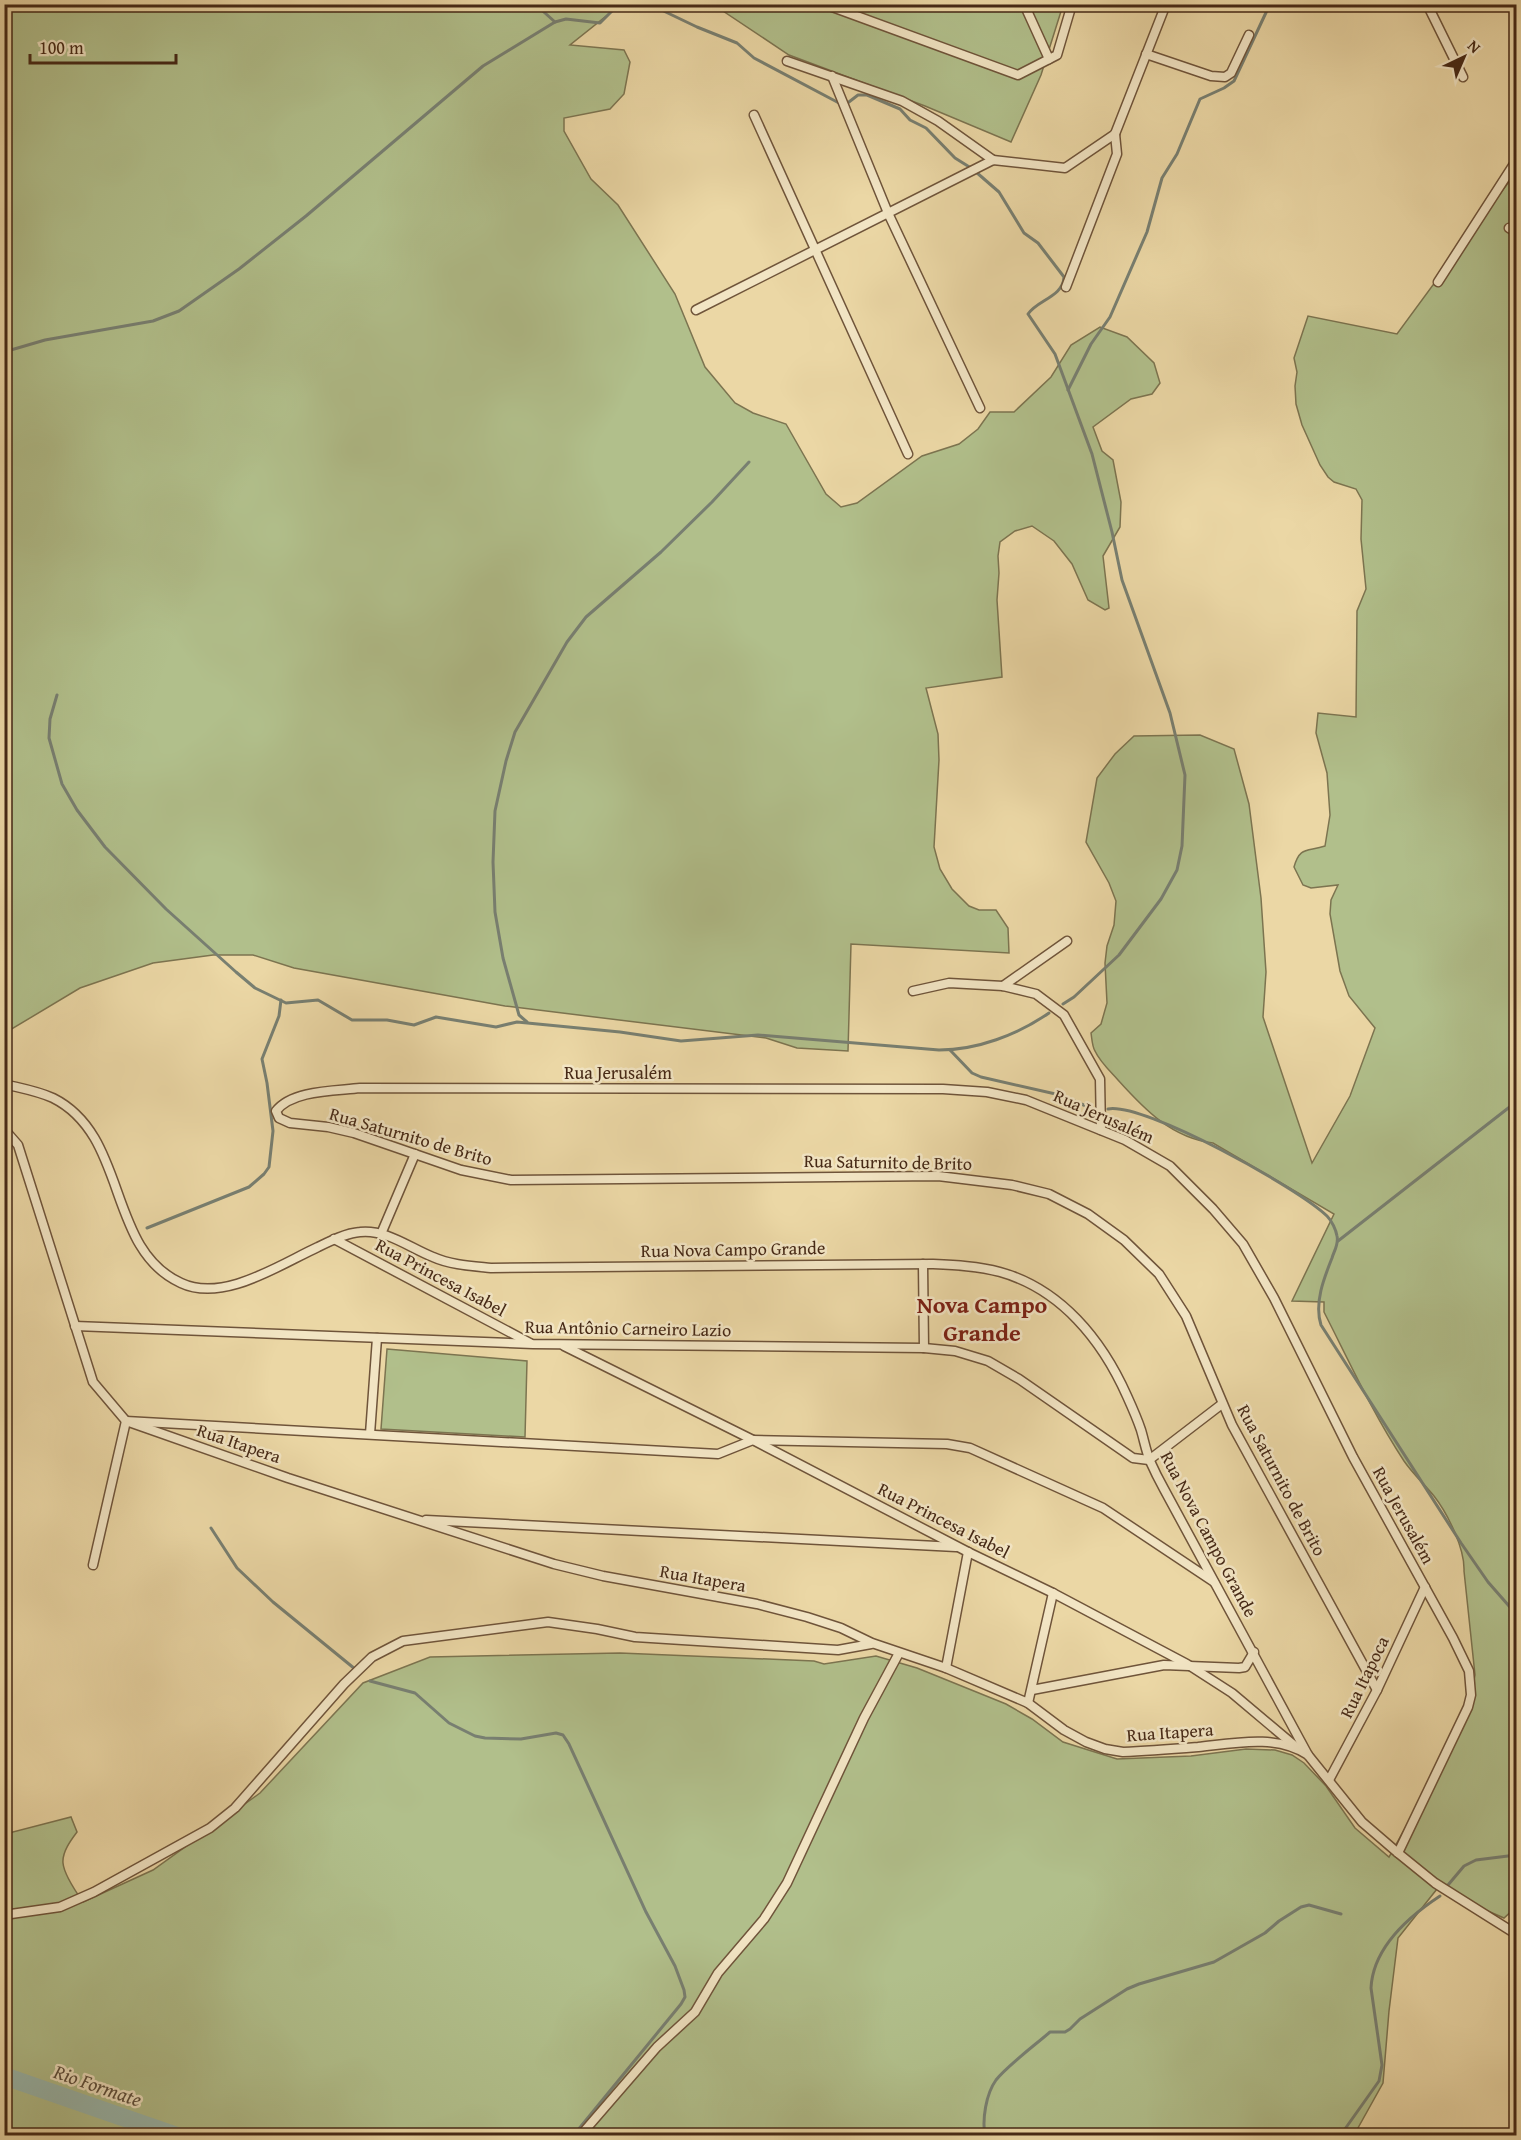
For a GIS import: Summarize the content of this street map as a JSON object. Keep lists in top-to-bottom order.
{
  "streets": {
    "street": [
      "Rua Jerusalém",
      "Rua Saturnito de Brito",
      "Rua Nova Campo Grande",
      "Rua Princesa Isabel",
      "Rua Antônio Carneiro Lazio",
      "Rua Itapera",
      "Rua Itapoca"
    ]
  },
  "crossings": [
    ["Rua Jerusalém", "Rua Saturnito de Brito"],
    ["Rua Jerusalém", "Rua Itapera"],
    ["Rua Jerusalém", "Rua Itapoca"],
    ["Rua Saturnito de Brito", "Rua Itapoca"],
    ["Rua Nova Campo Grande", "Rua Princesa Isabel"],
    ["Rua Nova Campo Grande", "Rua Antônio Carneiro Lazio"],
    ["Rua Nova Campo Grande", "Rua Itapera"],
    ["Rua Princesa Isabel", "Rua Antônio Carneiro Lazio"],
    ["Rua Princesa Isabel", "Rua Itapera"],
    ["Rua Itapera", "Rua Itapoca"]
  ],
  "districts": ["Nova Campo Grande"],
  "water": ["Rio Formate"],
  "scale_bar": "100 m",
  "north": "top right"
}
